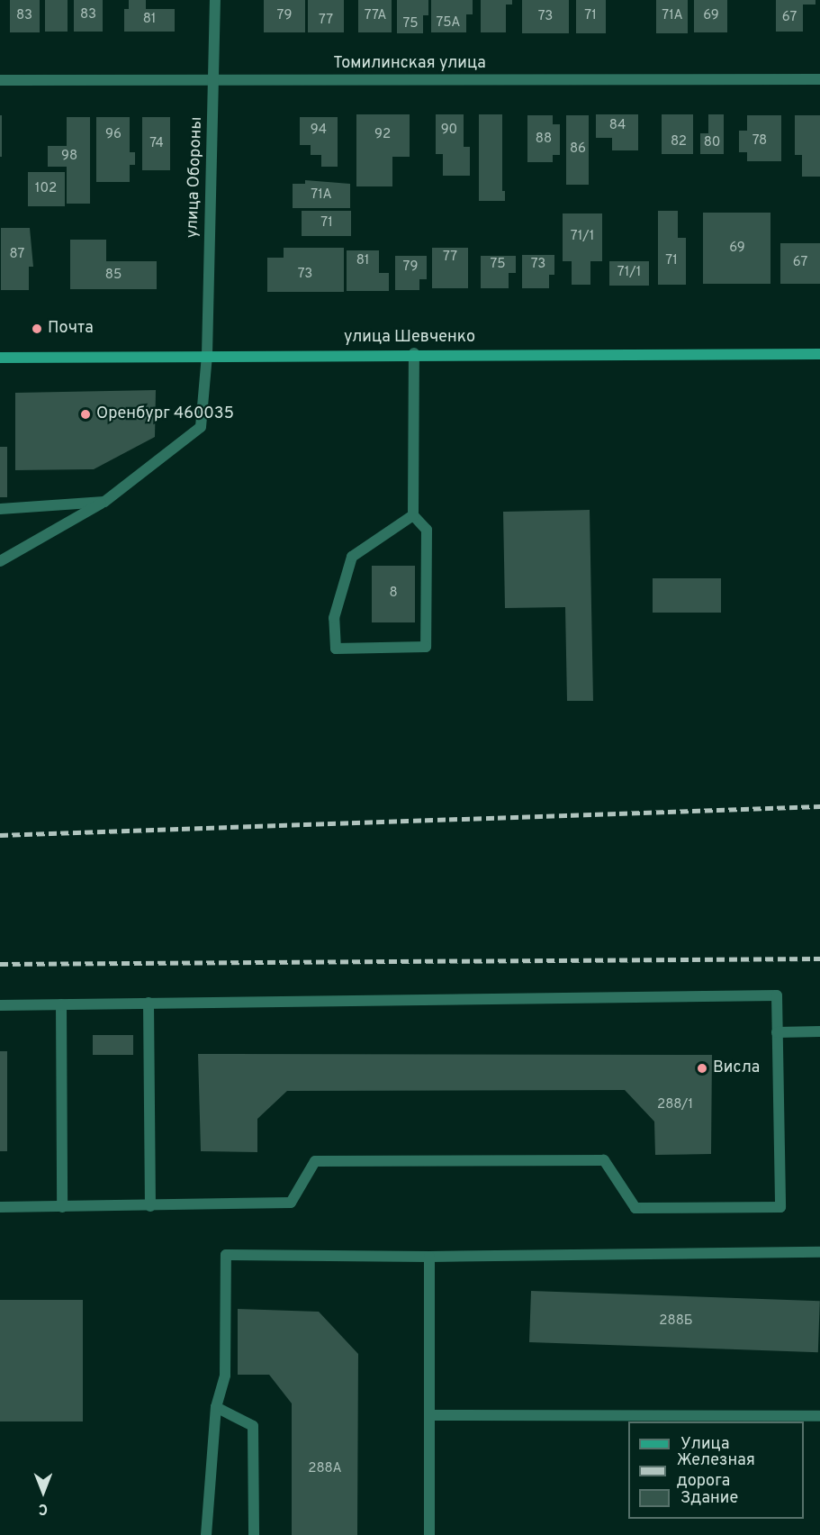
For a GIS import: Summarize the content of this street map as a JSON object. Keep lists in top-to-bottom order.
{
  "streets": {
    "main road": ["улица Шевченко"],
    "street": ["Томилинская улица", "улица Обороны"]
  },
  "crossings": [
    ["Томилинская улица", "улица Обороны"],
    ["улица Обороны", "улица Шевченко"]
  ],
  "places": ["Почта", "Оренбург 460035", "Висла"],
  "house_numbers": [
    "83",
    "83",
    "79",
    "77А",
    "71",
    "71А",
    "69",
    "73",
    "67",
    "81",
    "77",
    "75А",
    "75",
    "84",
    "94",
    "90",
    "96",
    "92",
    "88",
    "78",
    "82",
    "80",
    "74",
    "86",
    "98",
    "102",
    "71А",
    "71",
    "71/1",
    "69",
    "87",
    "77",
    "81",
    "71",
    "67",
    "75",
    "73",
    "79",
    "71/1",
    "73",
    "85",
    "8",
    "288/1",
    "288Б",
    "288А"
  ],
  "legend": ["Улица", "Железная дорога", "Здание"],
  "north": "bottom"
}
